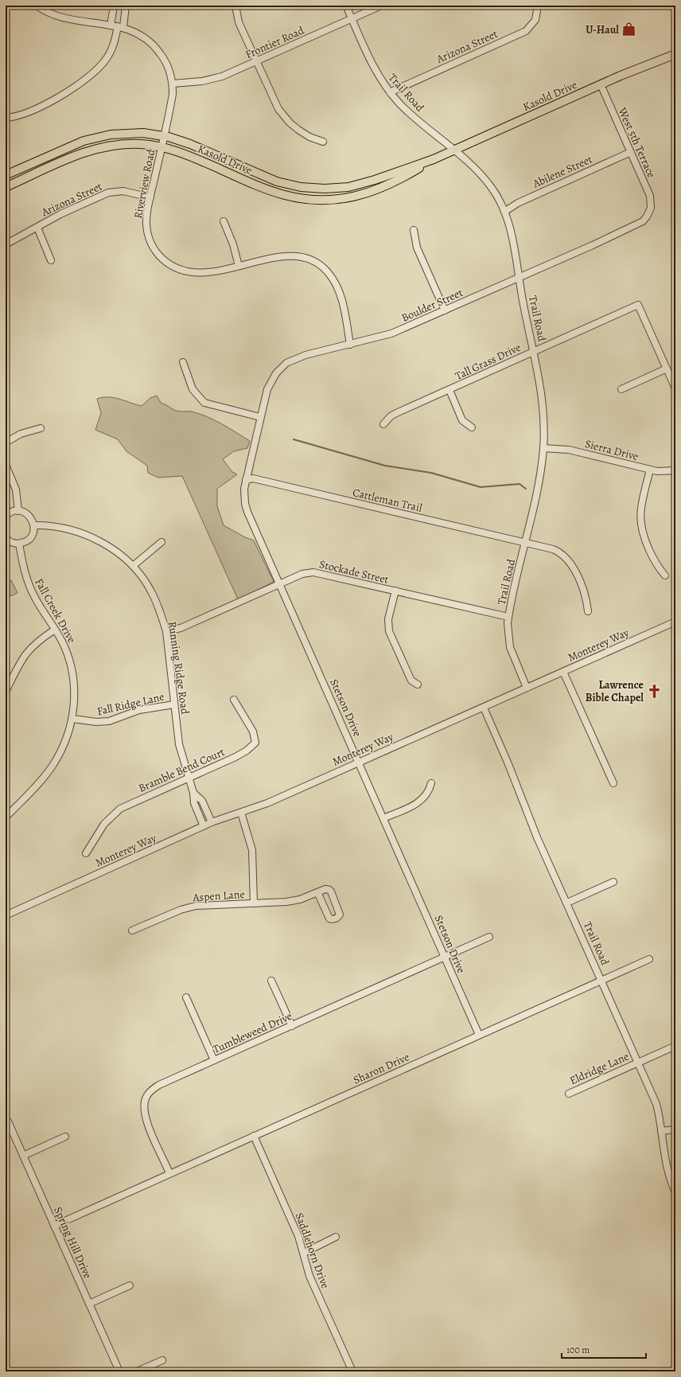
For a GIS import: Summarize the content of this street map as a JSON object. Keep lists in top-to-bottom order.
{
  "streets": {
    "main road": ["Kasold Drive"],
    "street": [
      "Frontier Road",
      "Arizona Street",
      "Trail Road",
      "West 5th Terrace",
      "Abilene Street",
      "Riverview Road",
      "Boulder Street",
      "Tall Grass Drive",
      "Sierra Drive",
      "Cattleman Trail",
      "Stockade Street",
      "Fall Creek Drive",
      "Monterey Way",
      "Running Ridge Road",
      "Fall Ridge Lane",
      "Stetson Drive",
      "Bramble Bend Court",
      "Aspen Lane",
      "Tumbleweed Drive",
      "Sharon Drive",
      "Eldridge Lane",
      "Spring Hill Drive",
      "Saddlehorn Drive"
    ]
  },
  "crossings": [
    ["Frontier Road", "Trail Road"],
    ["Frontier Road", "Riverview Road"],
    ["Arizona Street", "Trail Road"],
    ["Arizona Street", "Riverview Road"],
    ["Trail Road", "Kasold Drive"],
    ["Trail Road", "Abilene Street"],
    ["Trail Road", "Boulder Street"],
    ["Trail Road", "Tall Grass Drive"],
    ["Trail Road", "Sierra Drive"],
    ["Trail Road", "Cattleman Trail"],
    ["Trail Road", "Stockade Street"],
    ["Trail Road", "Monterey Way"],
    ["Trail Road", "Sharon Drive"],
    ["Trail Road", "Eldridge Lane"],
    ["Kasold Drive", "West 5th Terrace"],
    ["Kasold Drive", "Riverview Road"],
    ["West 5th Terrace", "Abilene Street"],
    ["West 5th Terrace", "Boulder Street"],
    ["Riverview Road", "Boulder Street"],
    ["Boulder Street", "Stetson Drive"],
    ["Cattleman Trail", "Stetson Drive"],
    ["Stockade Street", "Running Ridge Road"],
    ["Stockade Street", "Stetson Drive"],
    ["Fall Creek Drive", "Fall Ridge Lane"],
    ["Monterey Way", "Running Ridge Road"],
    ["Monterey Way", "Stetson Drive"],
    ["Monterey Way", "Aspen Lane"],
    ["Running Ridge Road", "Fall Ridge Lane"],
    ["Running Ridge Road", "Bramble Bend Court"],
    ["Stetson Drive", "Tumbleweed Drive"],
    ["Stetson Drive", "Sharon Drive"],
    ["Tumbleweed Drive", "Sharon Drive"],
    ["Sharon Drive", "Spring Hill Drive"],
    ["Sharon Drive", "Saddlehorn Drive"]
  ],
  "places": {
    "shop": ["U-Haul"],
    "church": ["Lawrence Bible Chapel"]
  },
  "scale_bar": "100 m"
}
